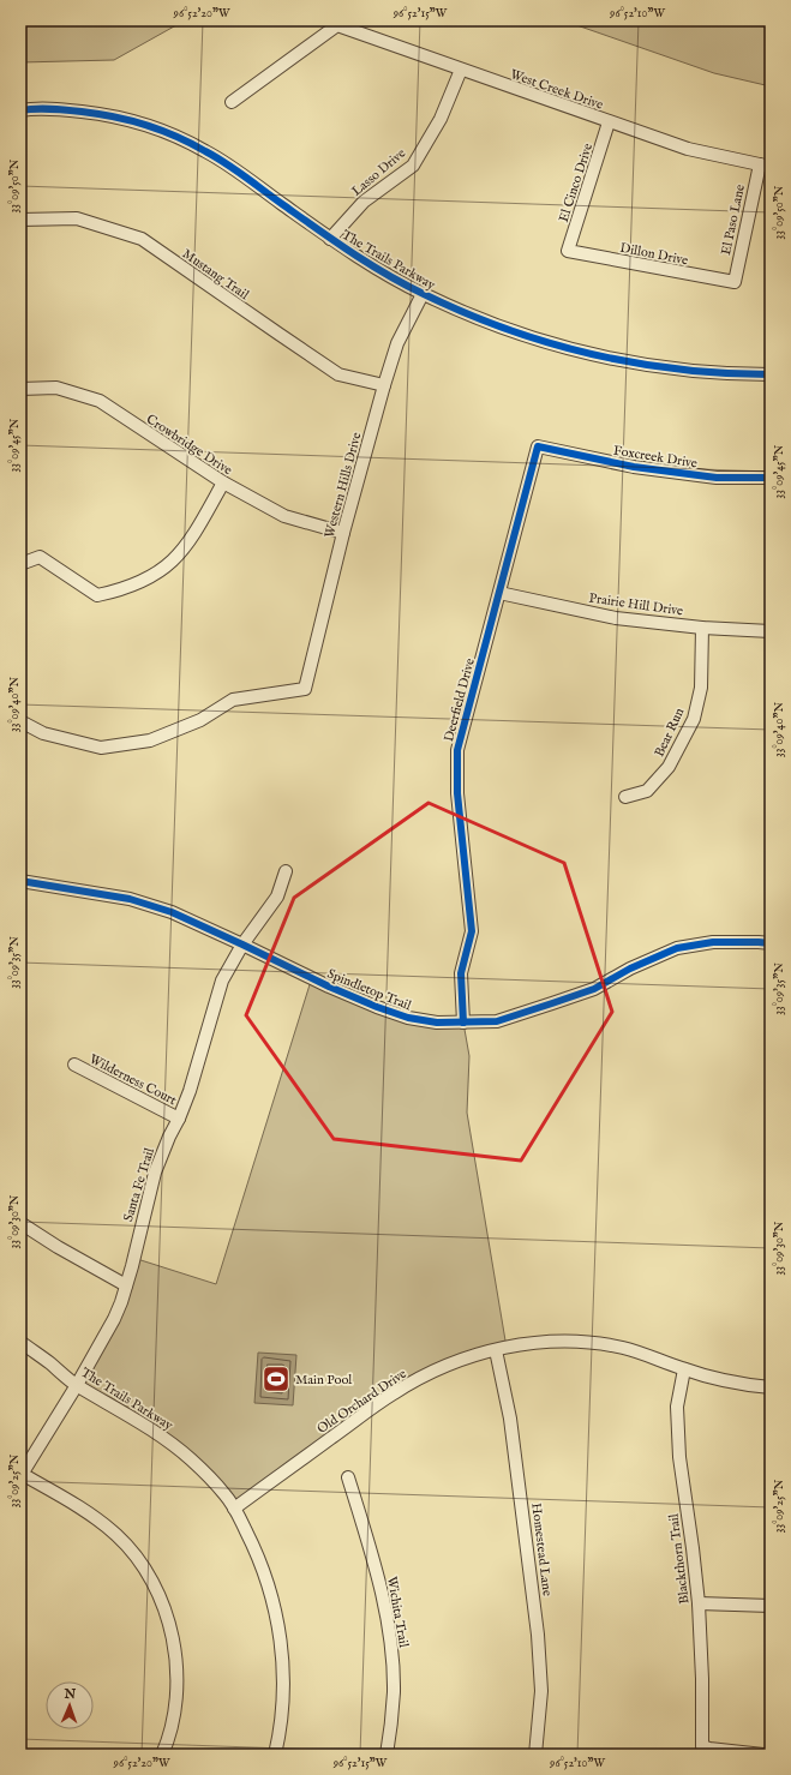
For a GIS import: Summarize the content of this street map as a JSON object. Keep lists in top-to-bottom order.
{
  "streets": {
    "street": [
      "West Creek Drive",
      "Lasso Drive",
      "El Cinco Drive",
      "El Paso Lane",
      "Dillon Drive",
      "The Trails Parkway",
      "Mustang Trail",
      "Crowbridge Drive",
      "Foxcreek Drive",
      "Western Hills Drive",
      "Prairie Hill Drive",
      "Deerfield Drive",
      "Bear Run",
      "Spindletop Trail",
      "Wilderness Court",
      "Santa Fe Trail",
      "Old Orchard Drive",
      "Homestead Lane",
      "Blackthorn Trail",
      "Wichita Trail"
    ]
  },
  "crossings": [
    ["West Creek Drive", "Lasso Drive"],
    ["West Creek Drive", "El Cinco Drive"],
    ["West Creek Drive", "El Paso Lane"],
    ["Lasso Drive", "The Trails Parkway"],
    ["El Cinco Drive", "Dillon Drive"],
    ["El Paso Lane", "Dillon Drive"],
    ["The Trails Parkway", "Western Hills Drive"],
    ["The Trails Parkway", "Santa Fe Trail"],
    ["The Trails Parkway", "Old Orchard Drive"],
    ["Mustang Trail", "Western Hills Drive"],
    ["Crowbridge Drive", "Western Hills Drive"],
    ["Foxcreek Drive", "Deerfield Drive"],
    ["Prairie Hill Drive", "Deerfield Drive"],
    ["Prairie Hill Drive", "Bear Run"],
    ["Deerfield Drive", "Spindletop Trail"],
    ["Spindletop Trail", "Santa Fe Trail"],
    ["Wilderness Court", "Santa Fe Trail"],
    ["Old Orchard Drive", "Homestead Lane"],
    ["Old Orchard Drive", "Blackthorn Trail"]
  ],
  "places": {
    "sports": ["Main Pool"]
  },
  "north": "top",
  "coordinates": [
    "96°52'20\"W",
    "96°52'15\"W",
    "96°52'10\"W",
    "33°09'50\"N",
    "33°09'45\"N",
    "33°09'40\"N",
    "33°09'35\"N",
    "33°09'30\"N",
    "33°09'25\"N"
  ]
}
